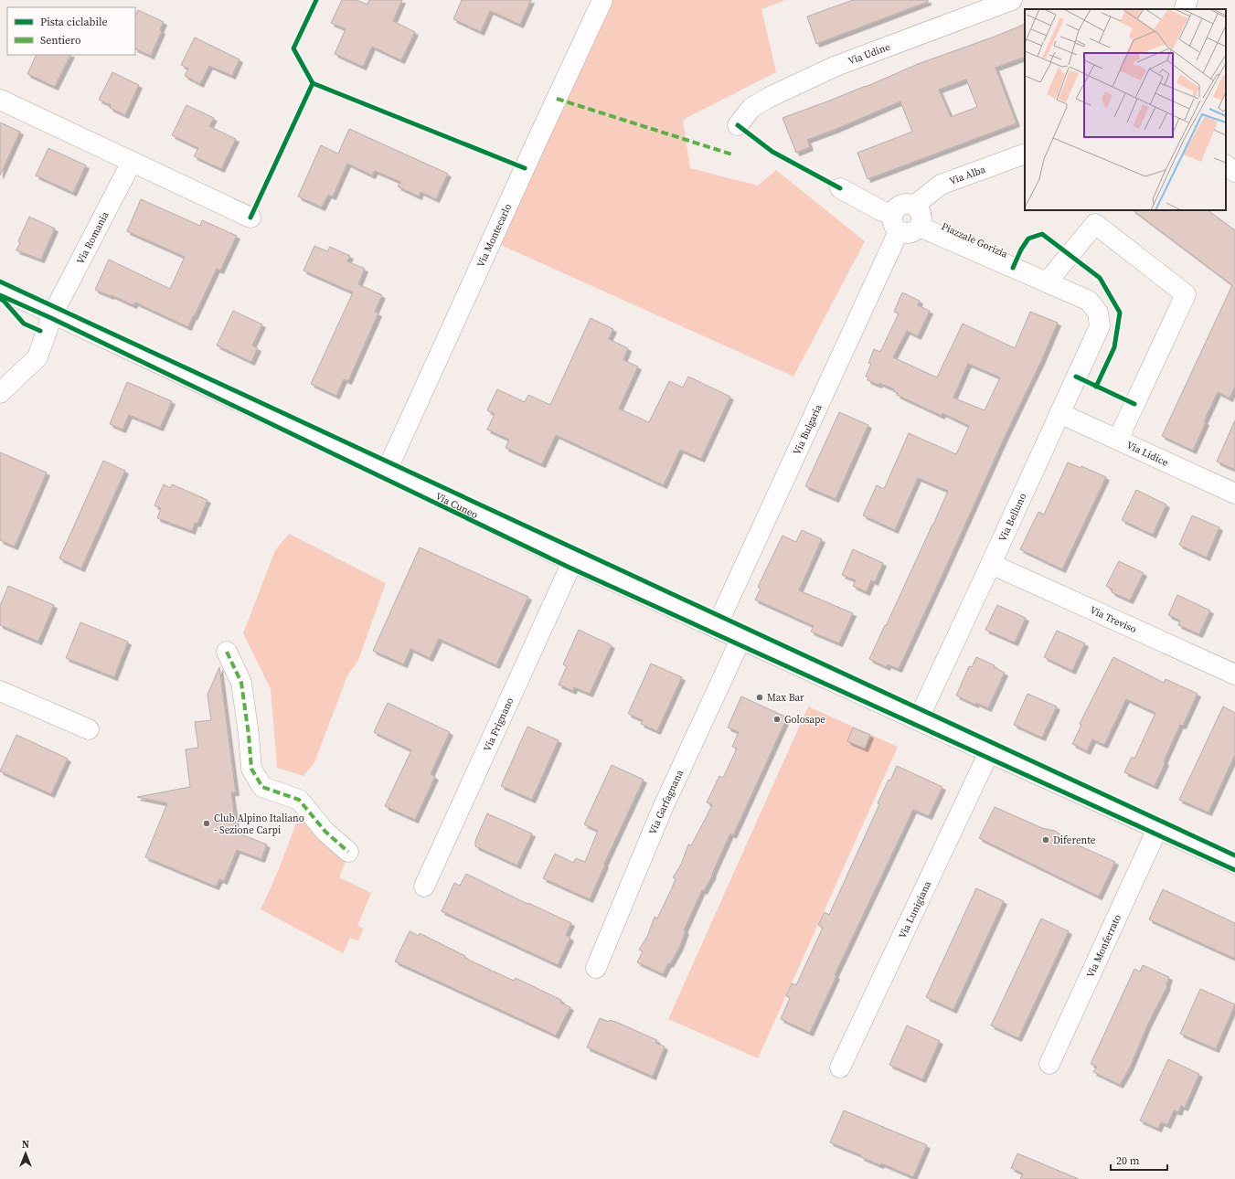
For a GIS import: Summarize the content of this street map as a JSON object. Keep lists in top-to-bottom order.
{
  "streets": {
    "street": [
      "Via Udine",
      "Via Alba",
      "Via Montecarlo",
      "Via Romania",
      "Piazzale Gorizia",
      "Via Bulgaria",
      "Via Lidice",
      "Via Cuneo",
      "Via Belluno",
      "Via Treviso",
      "Via Frignano",
      "Via Garfagnana",
      "Via Lunigiana",
      "Via Monferrato"
    ]
  },
  "crossings": [
    ["Via Alba", "Piazzale Gorizia"],
    ["Via Alba", "Via Bulgaria"],
    ["Via Montecarlo", "Via Cuneo"],
    ["Via Romania", "Via Cuneo"],
    ["Piazzale Gorizia", "Via Bulgaria"],
    ["Piazzale Gorizia", "Via Belluno"],
    ["Via Bulgaria", "Via Cuneo"],
    ["Via Lidice", "Via Belluno"],
    ["Via Cuneo", "Via Belluno"],
    ["Via Cuneo", "Via Frignano"],
    ["Via Cuneo", "Via Garfagnana"],
    ["Via Cuneo", "Via Lunigiana"],
    ["Via Cuneo", "Via Monferrato"],
    ["Via Belluno", "Via Treviso"]
  ],
  "places": [
    "Max Bar",
    "Golosape",
    "Club Alpino Italiano - Sezione Carpi",
    "Diferente"
  ],
  "legend": ["Pista ciclabile", "Sentiero"],
  "scale_bar": "20 m",
  "north": "top"
}
